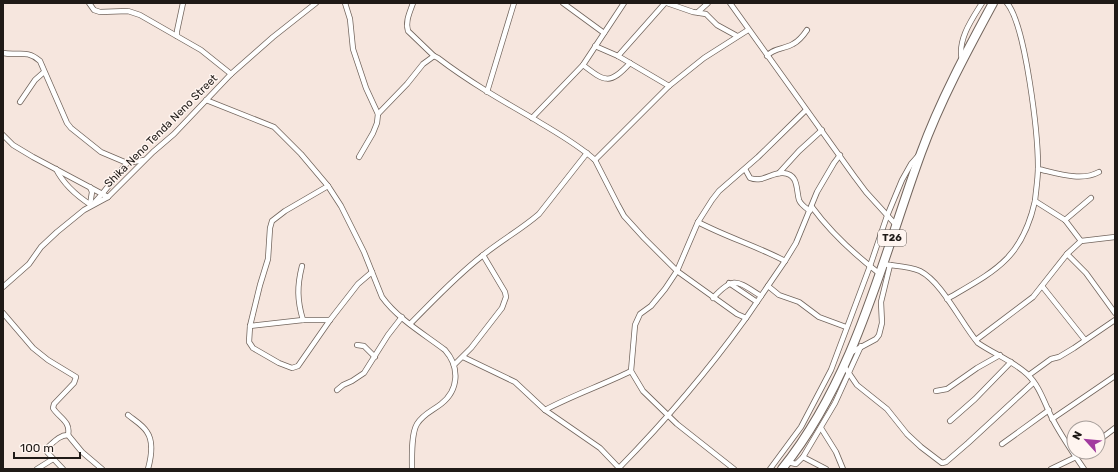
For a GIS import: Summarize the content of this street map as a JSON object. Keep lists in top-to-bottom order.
{
  "streets": {
    "highway": ["T26"],
    "street": ["Shika Neno Tenda Neno Street"]
  },
  "scale_bar": "100 m",
  "north": "top left"
}
